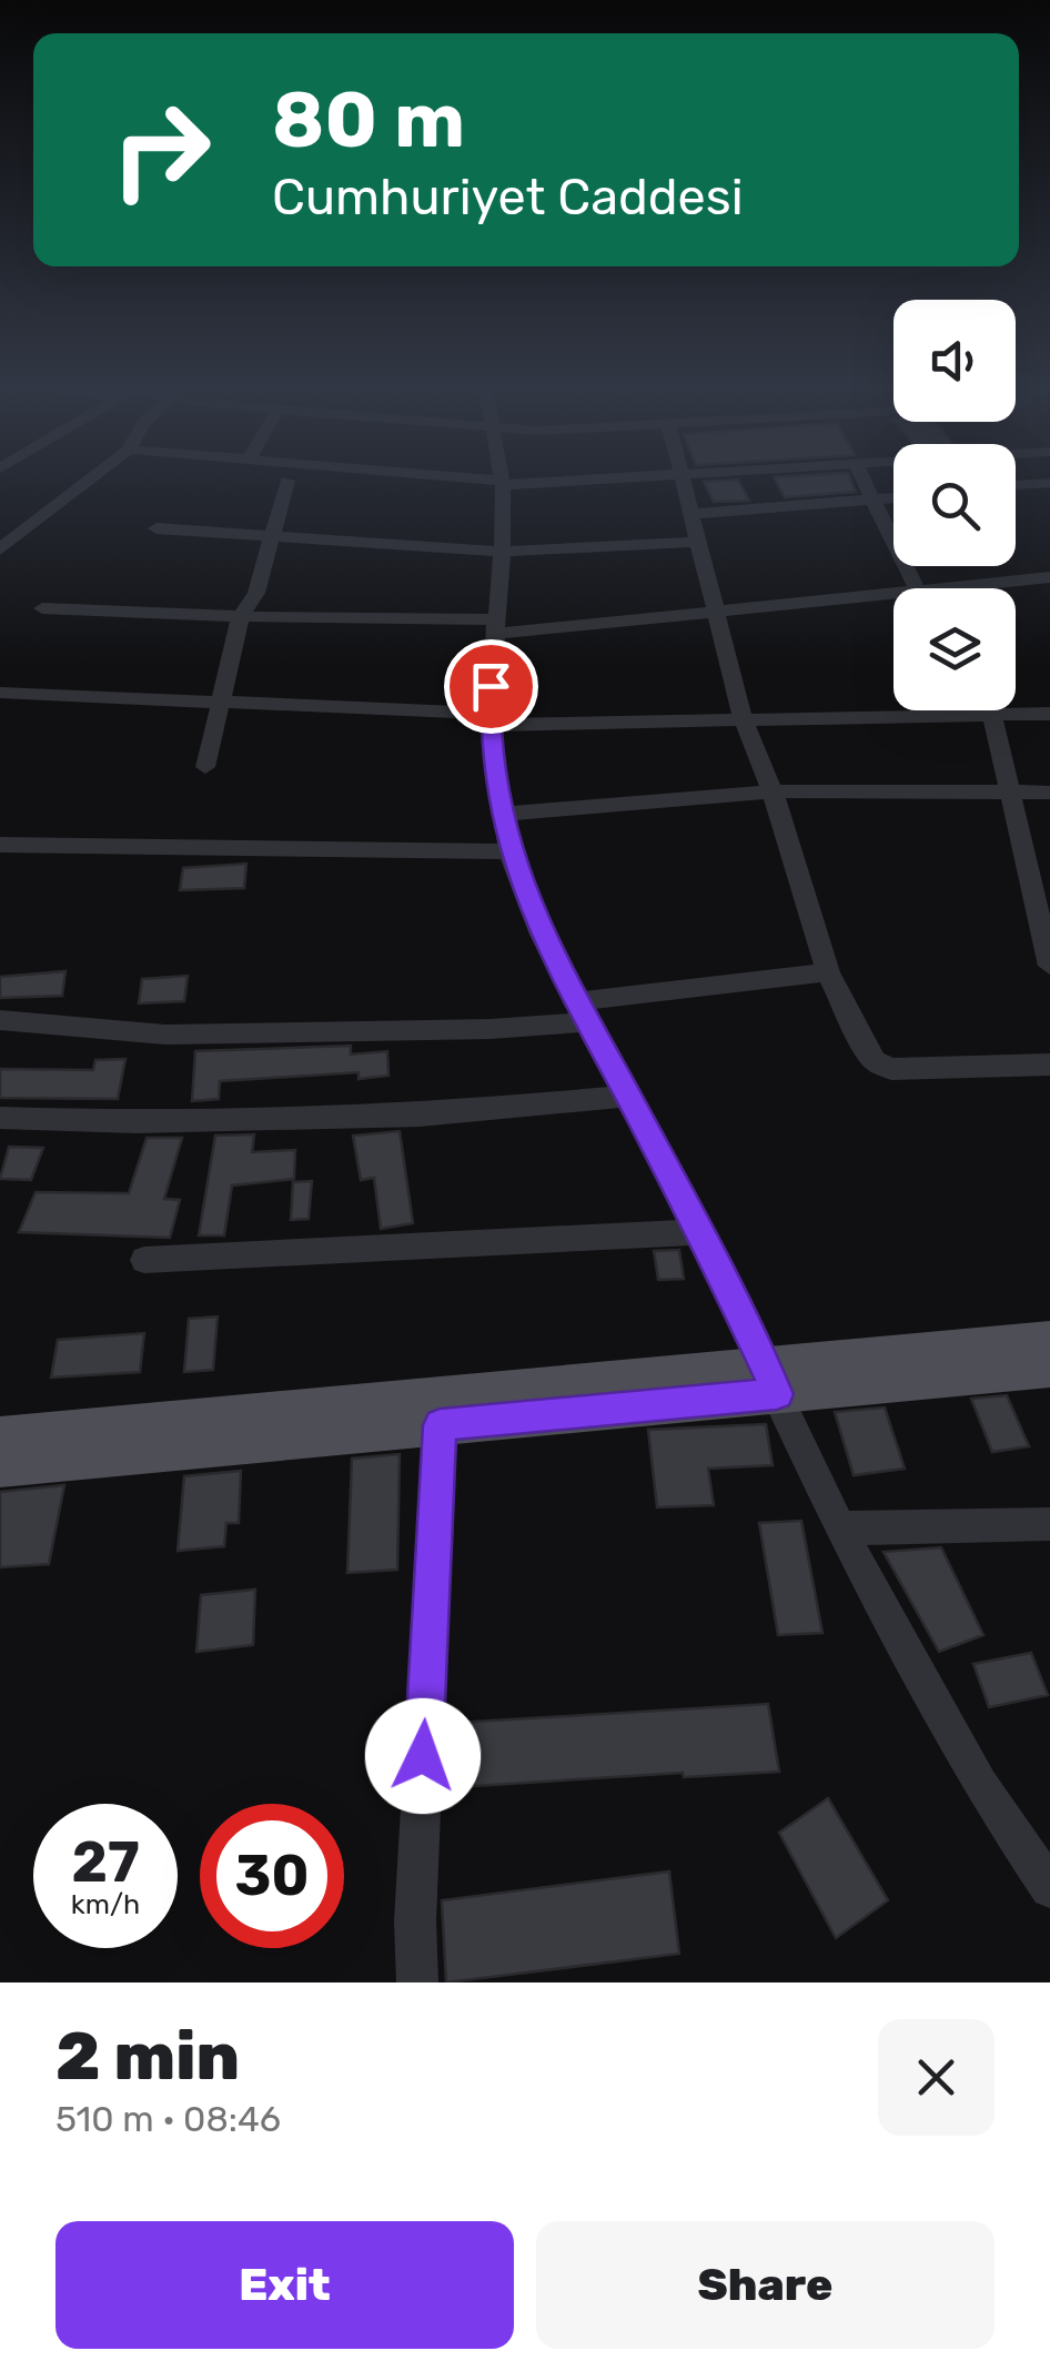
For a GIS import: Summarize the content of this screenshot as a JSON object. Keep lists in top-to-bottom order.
{
  "page": {
    "turn": ["80 m", "Cumhuriyet Caddesi"],
    "speed": "27 km/h",
    "limit": "30",
    "heading": ["2 min", "510 m · 08:46"],
    "buttons": ["Exit", "Share"]
  }
}
